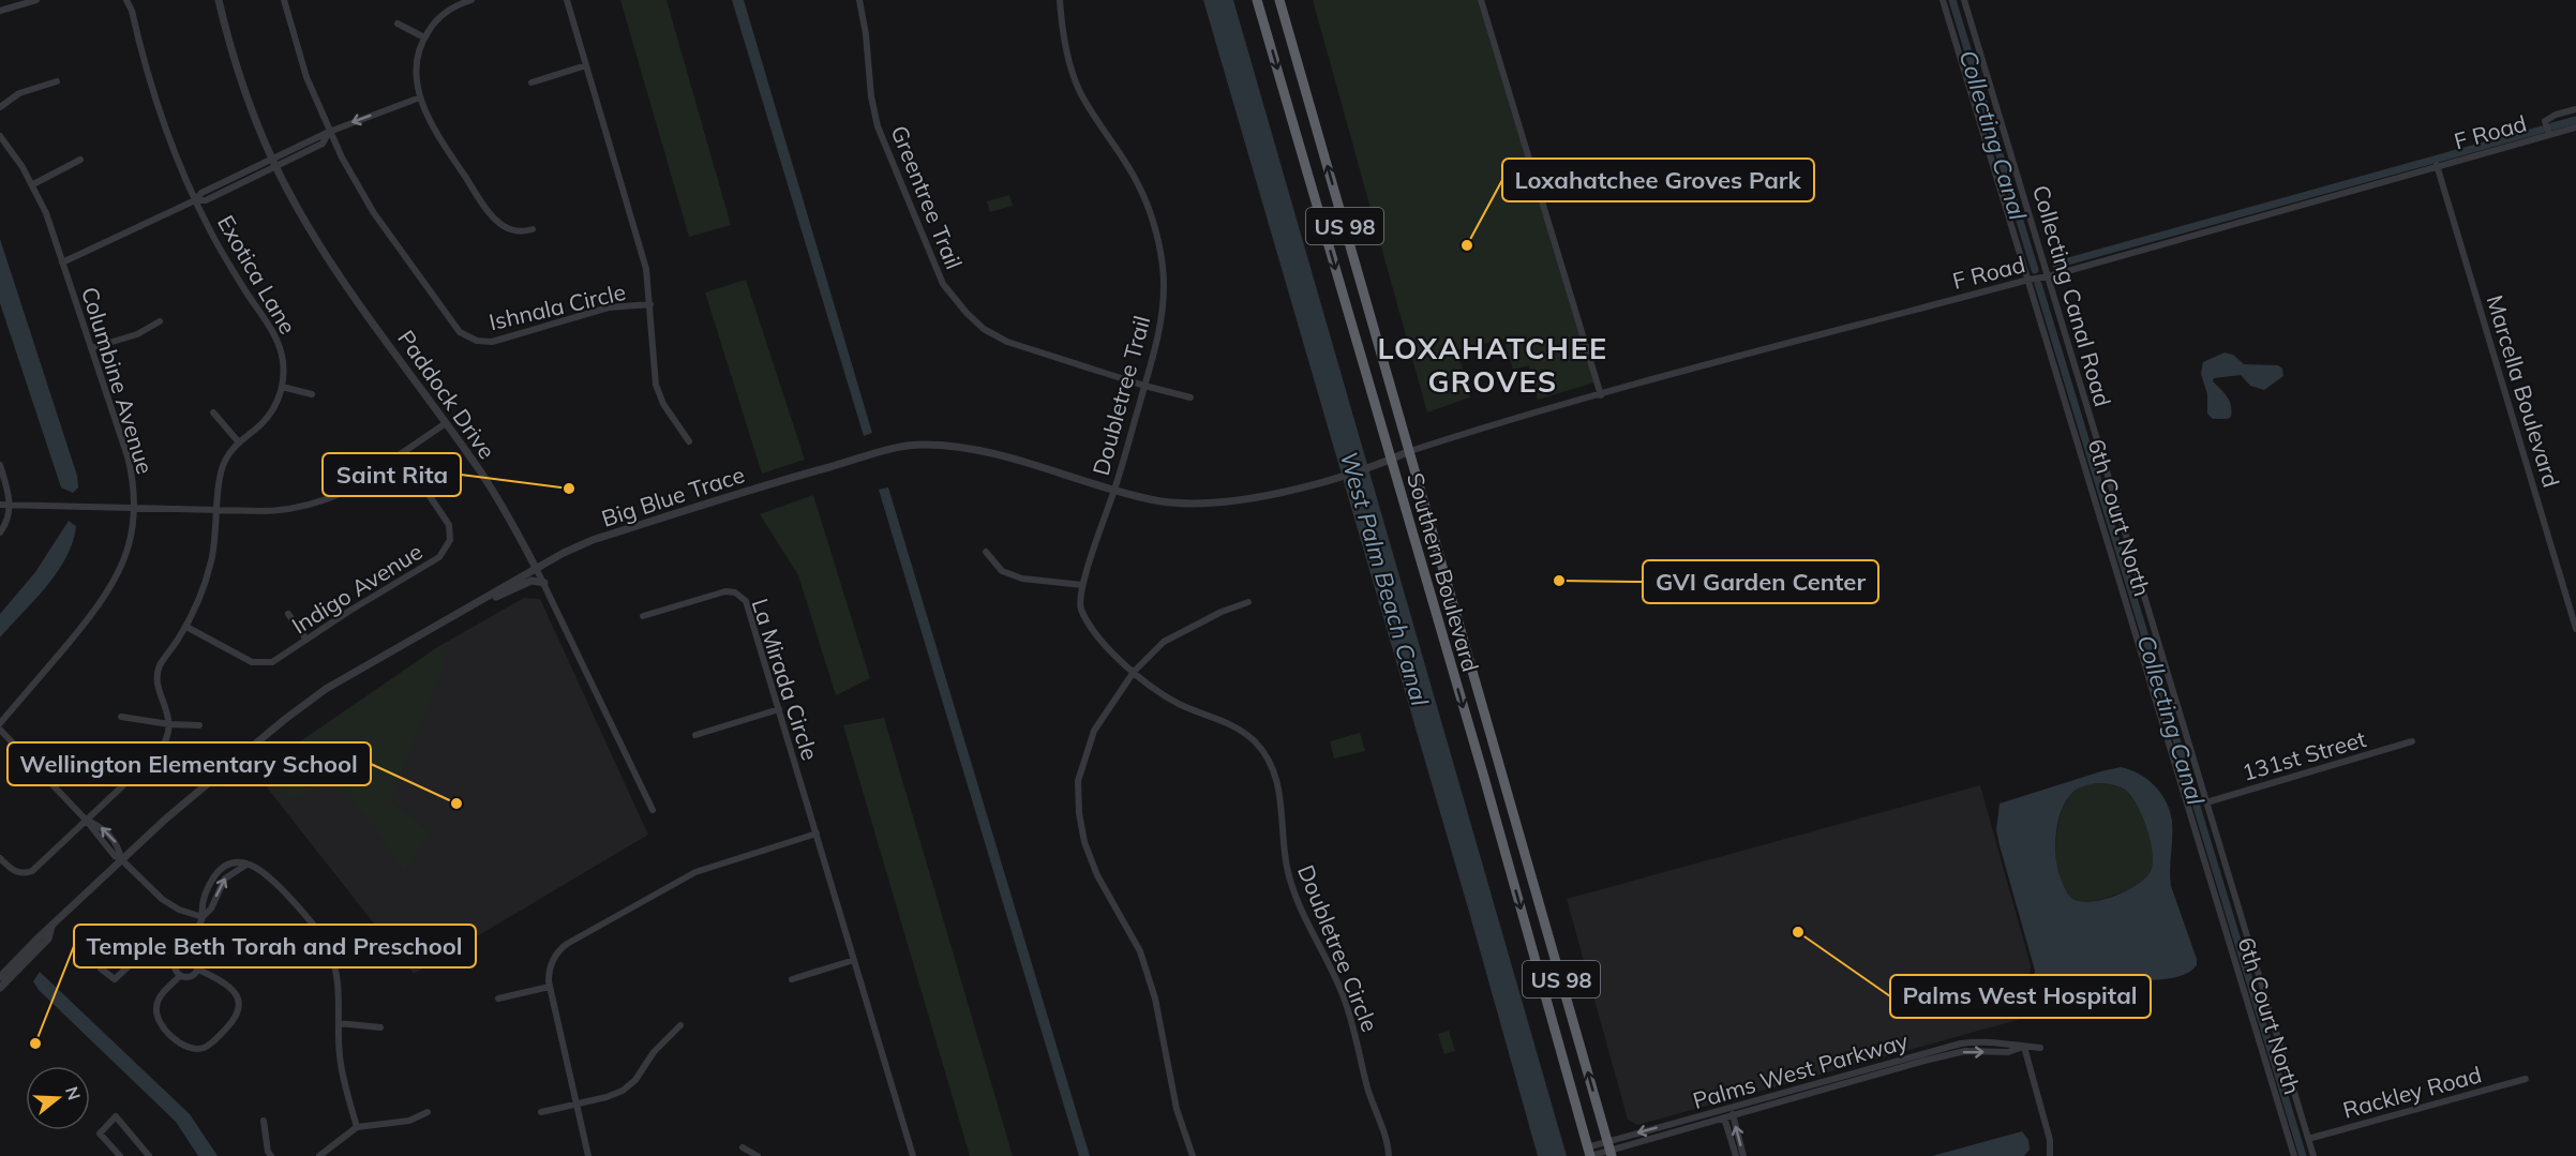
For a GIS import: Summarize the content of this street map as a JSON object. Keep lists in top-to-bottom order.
{
  "streets": {
    "highway": ["US 98", "Southern Boulevard"],
    "street": [
      "F Road",
      "Greentree Trail",
      "Exotica Lane",
      "Collecting Canal Road",
      "Ishnala Circle",
      "Columbine Avenue",
      "Marcella Boulevard",
      "Paddock Drive",
      "Doubletree Trail",
      "Big Blue Trace",
      "6th Court North",
      "Indigo Avenue",
      "La Mirada Circle",
      "131st Street",
      "Doubletree Circle",
      "Palms West Parkway",
      "Rackley Road"
    ]
  },
  "crossings": [
    ["F Road", "Collecting Canal Road"],
    ["F Road", "Marcella Boulevard"],
    ["F Road", "Big Blue Trace"],
    ["F Road", "6th Court North"],
    ["F Road", "Southern Boulevard"],
    ["Greentree Trail", "Doubletree Trail"],
    ["Exotica Lane", "Indigo Avenue"],
    ["Collecting Canal Road", "131st Street"],
    ["Collecting Canal Road", "Rackley Road"],
    ["Paddock Drive", "Big Blue Trace"],
    ["Doubletree Trail", "Big Blue Trace"],
    ["Doubletree Trail", "Doubletree Circle"],
    ["Big Blue Trace", "Southern Boulevard"],
    ["Southern Boulevard", "Palms West Parkway"]
  ],
  "districts": ["LOXAHATCHEE GROVES"],
  "water": ["Collecting Canal", "West Palm Beach Canal"],
  "places": [
    "Loxahatchee Groves Park",
    "Saint Rita",
    "GVI Garden Center",
    "Wellington Elementary School",
    "Palms West Hospital",
    "Temple Beth Torah and Preschool"
  ],
  "north": "right"
}
